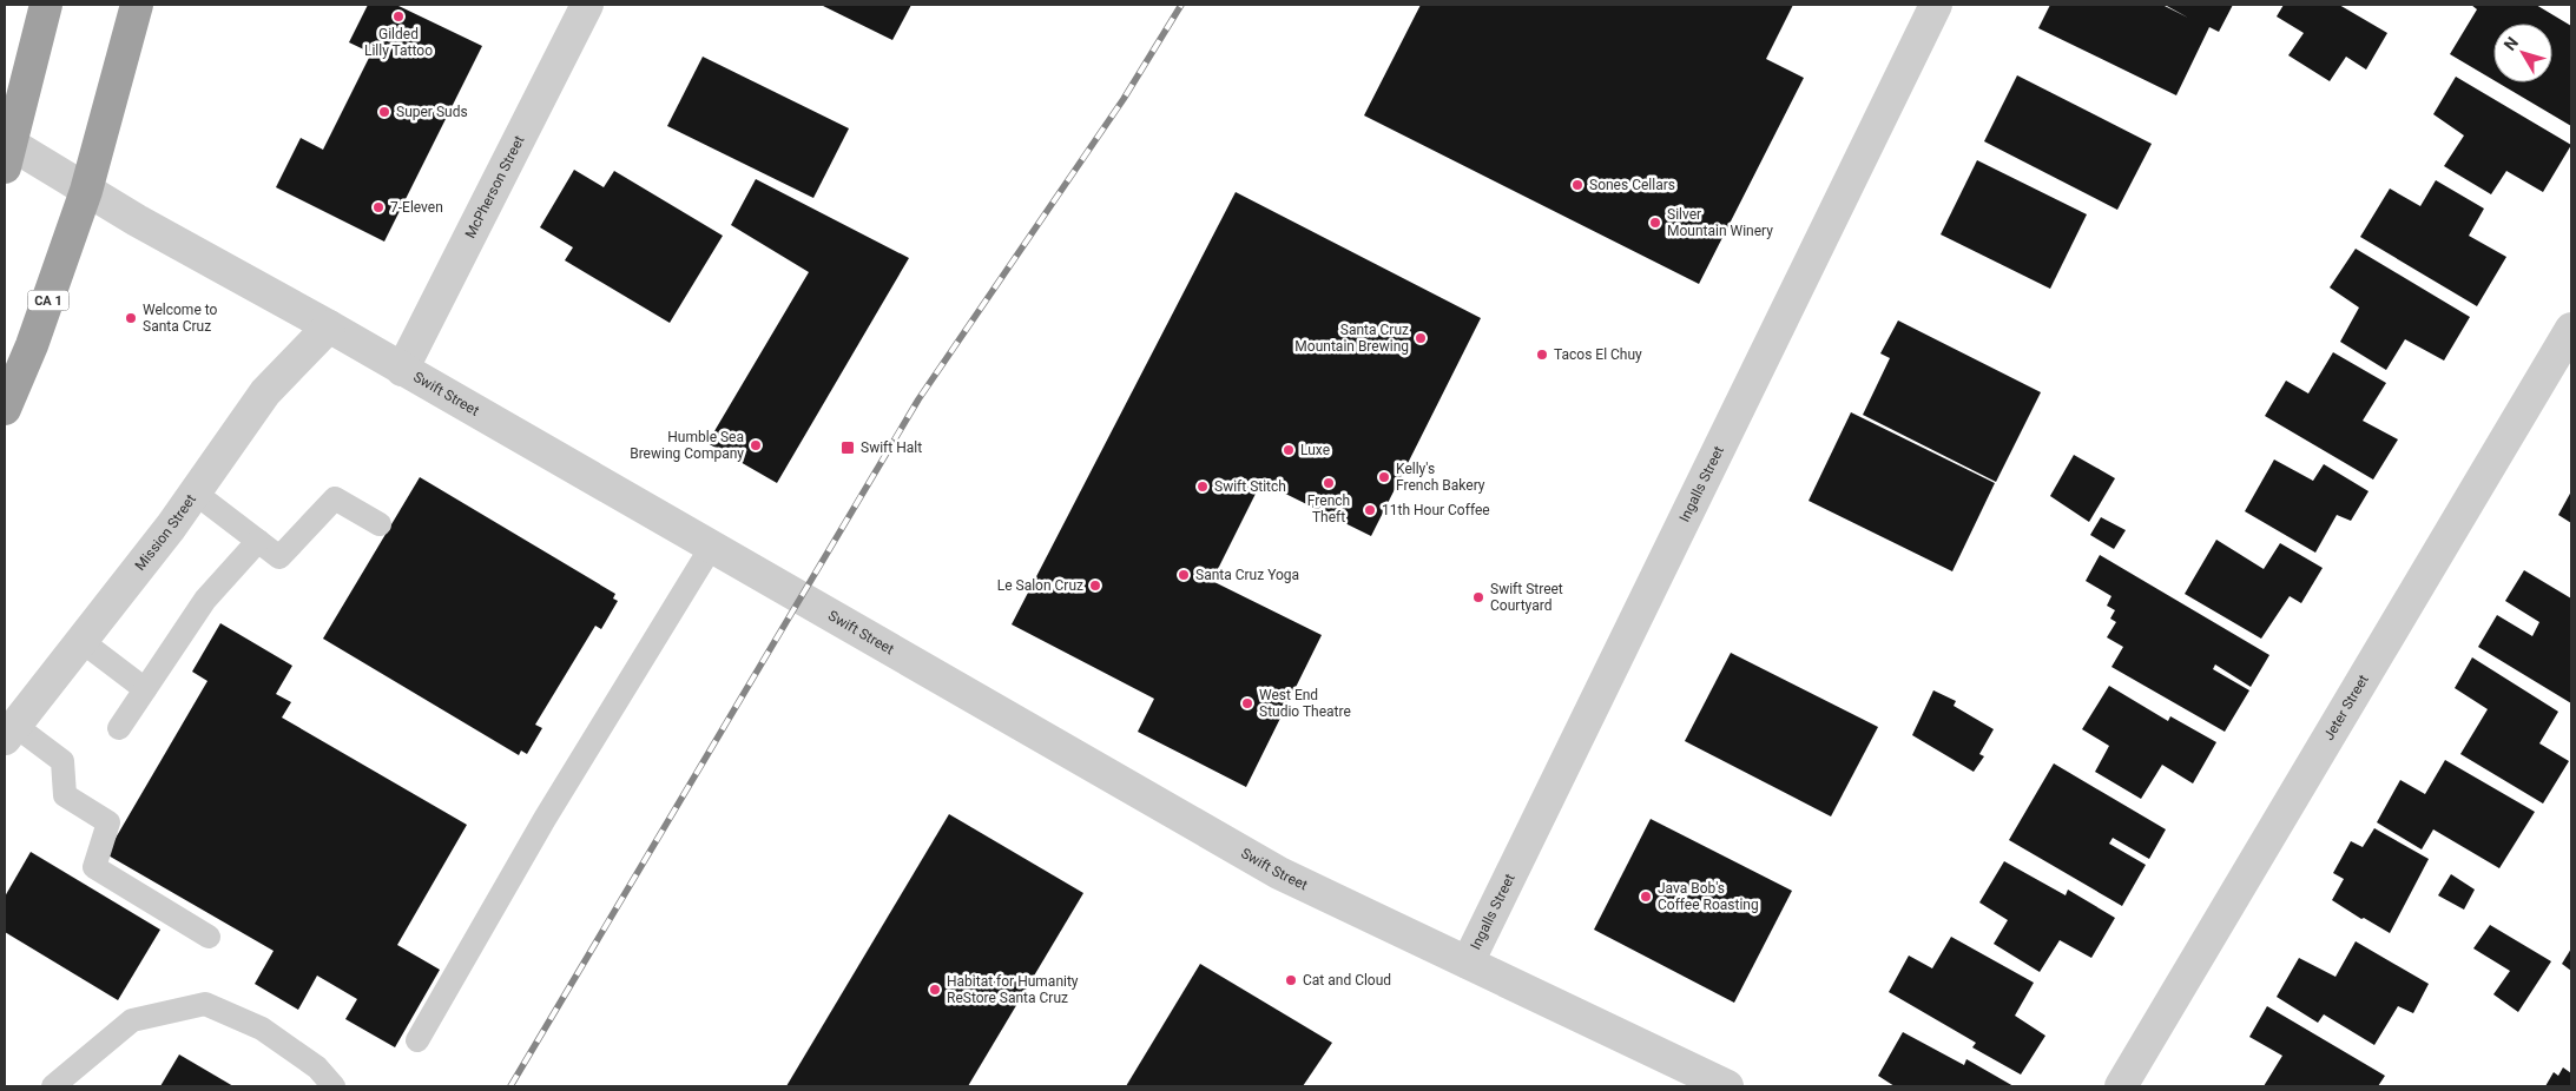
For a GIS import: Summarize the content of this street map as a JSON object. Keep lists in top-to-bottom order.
{
  "streets": {
    "highway": ["CA 1"],
    "street": [
      "McPherson Street",
      "Swift Street",
      "Ingalls Street",
      "Mission Street",
      "Jeter Street"
    ]
  },
  "crossings": [
    ["McPherson Street", "Swift Street"],
    ["CA 1", "Swift Street"],
    ["Swift Street", "Ingalls Street"],
    ["Swift Street", "Mission Street"]
  ],
  "places": {
    "other": [
      "Gilded Lilly Tattoo",
      "Super Suds",
      "Sones Cellars",
      "7-Eleven",
      "Silver Mountain Winery",
      "Welcome to Santa Cruz",
      "Santa Cruz Mountain Brewing",
      "Tacos El Chuy",
      "Humble Sea Brewing Company",
      "Luxe",
      "Kelly's French Bakery",
      "French Theft",
      "Swift Stitch",
      "11th Hour Coffee",
      "Santa Cruz Yoga",
      "Le Salon Cruz",
      "Swift Street Courtyard",
      "West End Studio Theatre",
      "Java Bob's Coffee Roasting",
      "Cat and Cloud",
      "Habitat for Humanity ReStore Santa Cruz"
    ],
    "transit": ["Swift Halt"]
  },
  "north": "top left"
}
